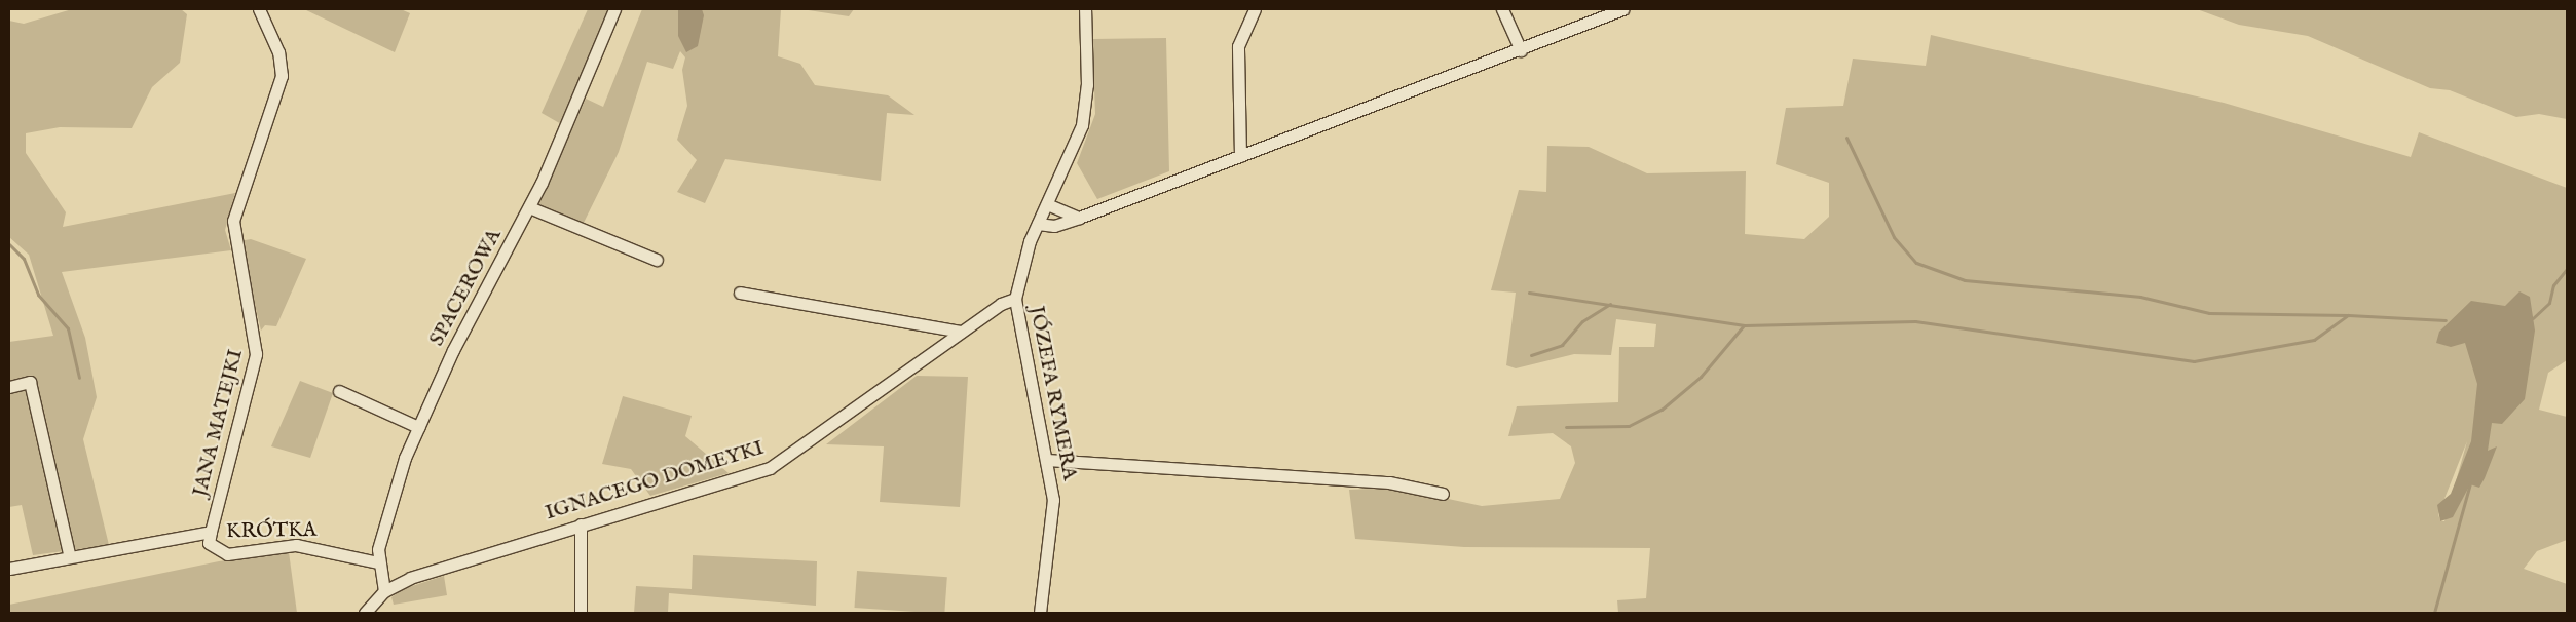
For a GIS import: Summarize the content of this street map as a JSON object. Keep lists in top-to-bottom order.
{
  "streets": {
    "street": [
      "SPACEROWA",
      "JÓZEFA RYMERA",
      "JANA MATEJKI",
      "IGNACEGO DOMEYKI",
      "KRÓTKA"
    ]
  },
  "crossings": [
    ["SPACEROWA", "IGNACEGO DOMEYKI"],
    ["SPACEROWA", "KRÓTKA"],
    ["JÓZEFA RYMERA", "IGNACEGO DOMEYKI"],
    ["JANA MATEJKI", "KRÓTKA"]
  ]
}
